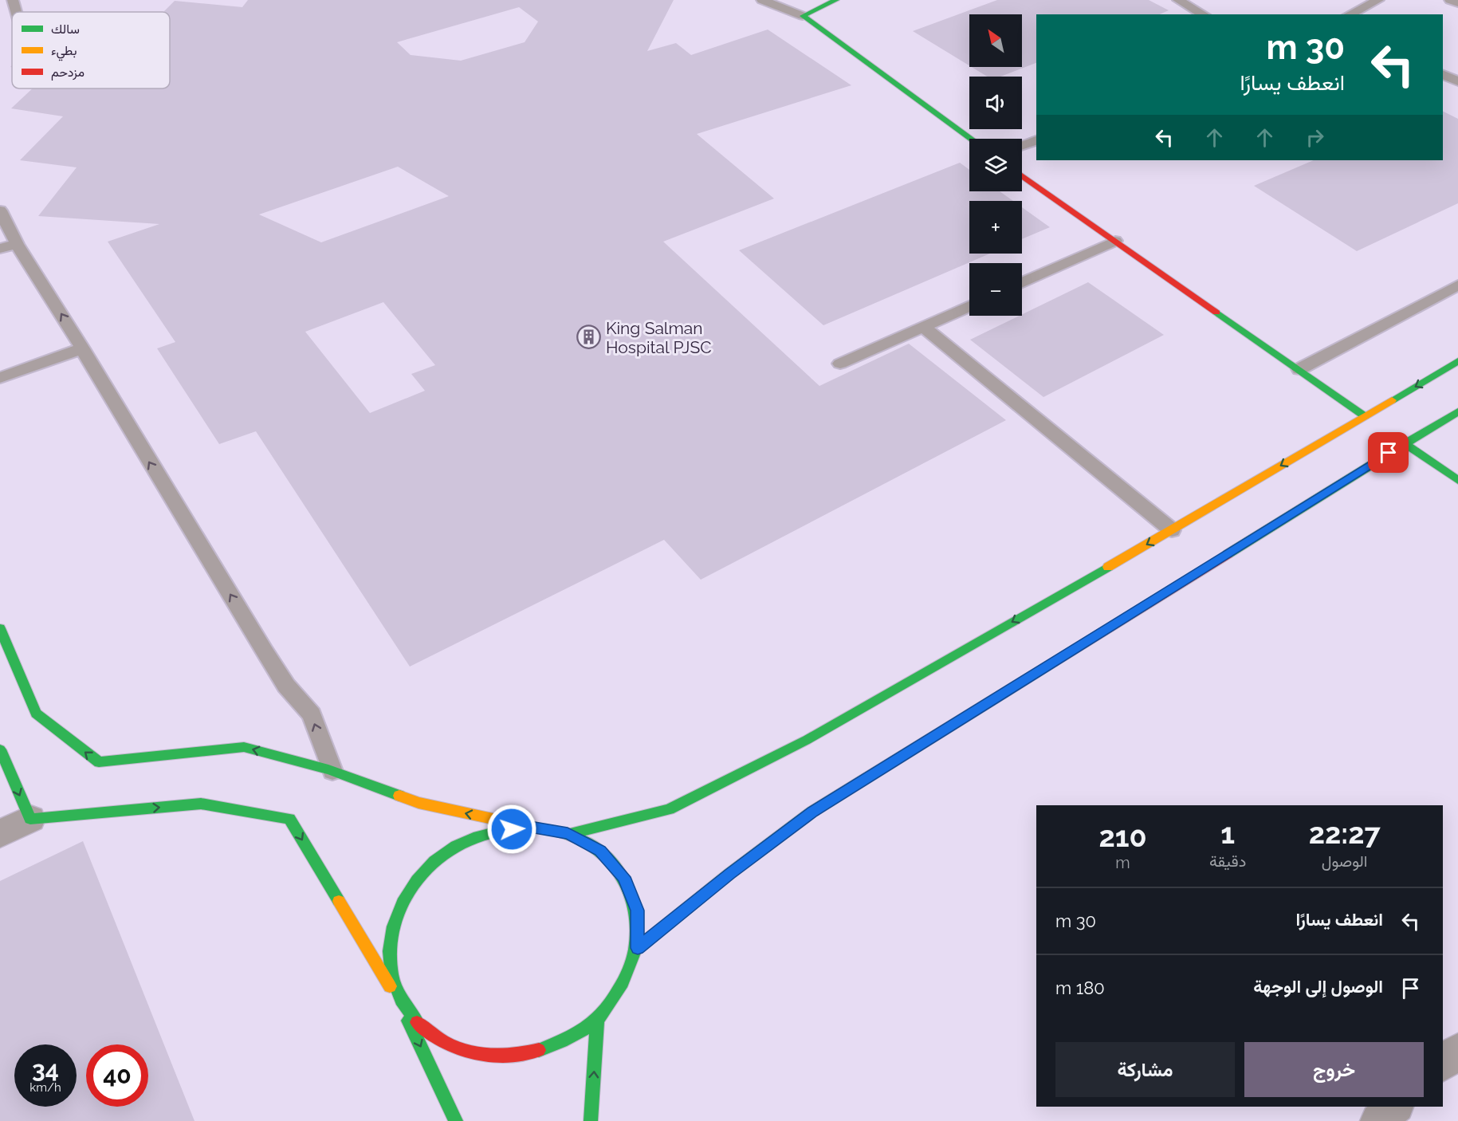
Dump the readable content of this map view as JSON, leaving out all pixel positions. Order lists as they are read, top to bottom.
{
  "places": {
    "building": ["King Salman Hospital PJSC"]
  },
  "legend": ["سالك", "بطيء", "مزدحم"],
  "north": "top left",
  "page": {
    "map_buttons": ["+", "−"],
    "turn": ["30 m", "انعطف يسارًا"],
    "eta": [
      "22:27",
      "الوصول",
      "1",
      "دقيقة",
      "210",
      "m"
    ],
    "list": [
      {
        "name": "انعطف يسارًا",
        "value": "30 m"
      },
      {
        "name": "الوصول إلى الوجهة",
        "value": "180 m"
      }
    ],
    "buttons": ["خروج", "مشاركة"],
    "speed": "34 km/h",
    "limit": "40"
  }
}
